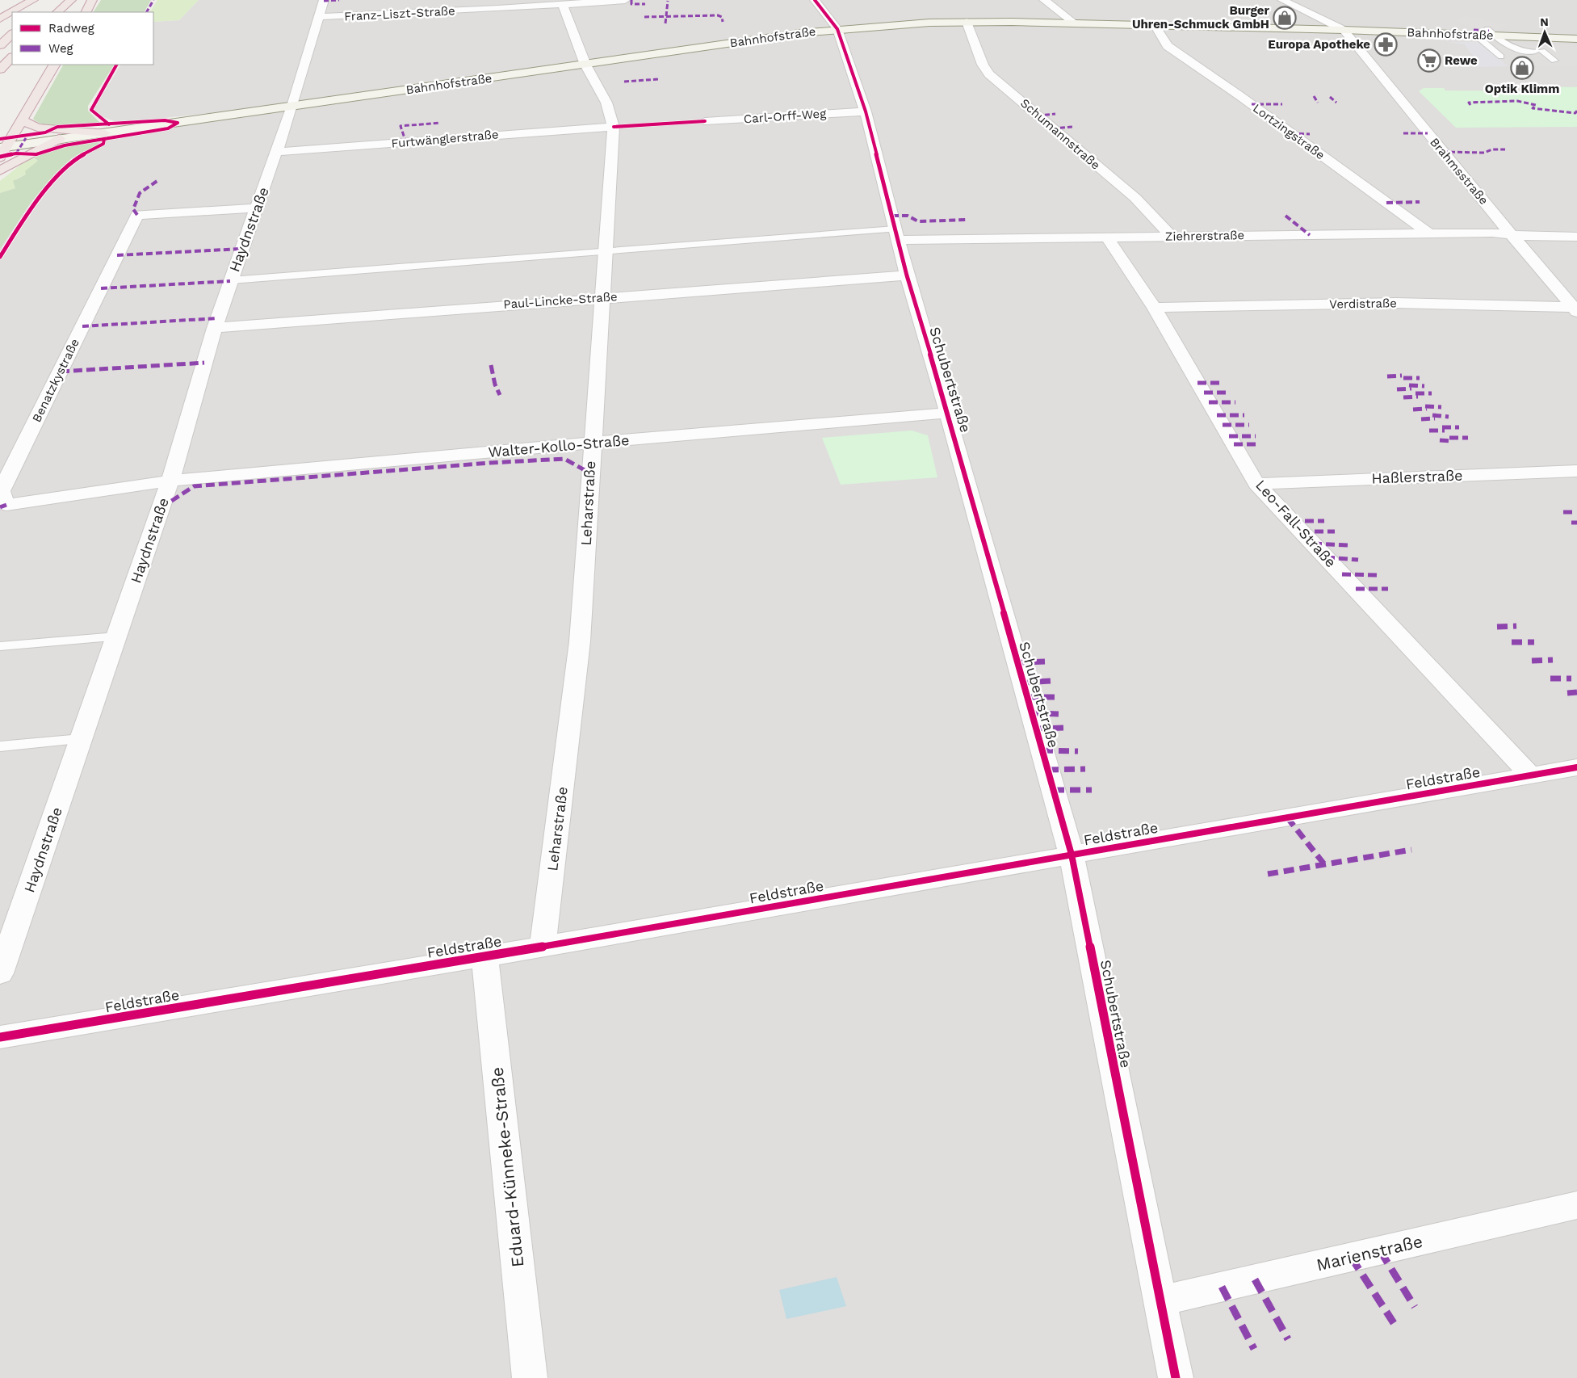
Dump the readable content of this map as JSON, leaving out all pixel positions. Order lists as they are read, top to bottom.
{
  "streets": {
    "main road": ["Bahnhofstraße"],
    "street": [
      "Franz-Liszt-Straße",
      "Carl-Orff-Weg",
      "Lortzingstraße",
      "Schumannstraße",
      "Furtwänglerstraße",
      "Brahmsstraße",
      "Haydnstraße",
      "Ziehrerstraße",
      "Paul-Lincke-Straße",
      "Verdistraße",
      "Schubertstraße",
      "Benatzkystraße",
      "Walter-Kollo-Straße",
      "Haßlerstraße",
      "Leharstraße",
      "Leo-Fall-Straße",
      "Feldstraße",
      "Eduard-Künneke-Straße",
      "Marienstraße"
    ]
  },
  "crossings": [
    ["Franz-Liszt-Straße", "Haydnstraße"],
    ["Franz-Liszt-Straße", "Leharstraße"],
    ["Bahnhofstraße", "Lortzingstraße"],
    ["Bahnhofstraße", "Schumannstraße"],
    ["Bahnhofstraße", "Brahmsstraße"],
    ["Bahnhofstraße", "Haydnstraße"],
    ["Bahnhofstraße", "Schubertstraße"],
    ["Bahnhofstraße", "Leharstraße"],
    ["Carl-Orff-Weg", "Schubertstraße"],
    ["Lortzingstraße", "Ziehrerstraße"],
    ["Schumannstraße", "Ziehrerstraße"],
    ["Furtwänglerstraße", "Haydnstraße"],
    ["Furtwänglerstraße", "Leharstraße"],
    ["Brahmsstraße", "Ziehrerstraße"],
    ["Brahmsstraße", "Verdistraße"],
    ["Haydnstraße", "Paul-Lincke-Straße"],
    ["Haydnstraße", "Benatzkystraße"],
    ["Haydnstraße", "Walter-Kollo-Straße"],
    ["Ziehrerstraße", "Schubertstraße"],
    ["Ziehrerstraße", "Leo-Fall-Straße"],
    ["Paul-Lincke-Straße", "Schubertstraße"],
    ["Paul-Lincke-Straße", "Leharstraße"],
    ["Verdistraße", "Leo-Fall-Straße"],
    ["Schubertstraße", "Walter-Kollo-Straße"],
    ["Schubertstraße", "Feldstraße"],
    ["Schubertstraße", "Marienstraße"],
    ["Benatzkystraße", "Walter-Kollo-Straße"],
    ["Walter-Kollo-Straße", "Leharstraße"],
    ["Haßlerstraße", "Leo-Fall-Straße"],
    ["Leharstraße", "Feldstraße"],
    ["Leo-Fall-Straße", "Feldstraße"],
    ["Feldstraße", "Eduard-Künneke-Straße"]
  ],
  "places": {
    "shop": ["Burger Uhren-Schmuck GmbH", "Optik Klimm"],
    "pharmacy": ["Europa Apotheke"],
    "supermarket": ["Rewe"]
  },
  "legend": ["Radweg", "Weg"],
  "north": "top"
}
